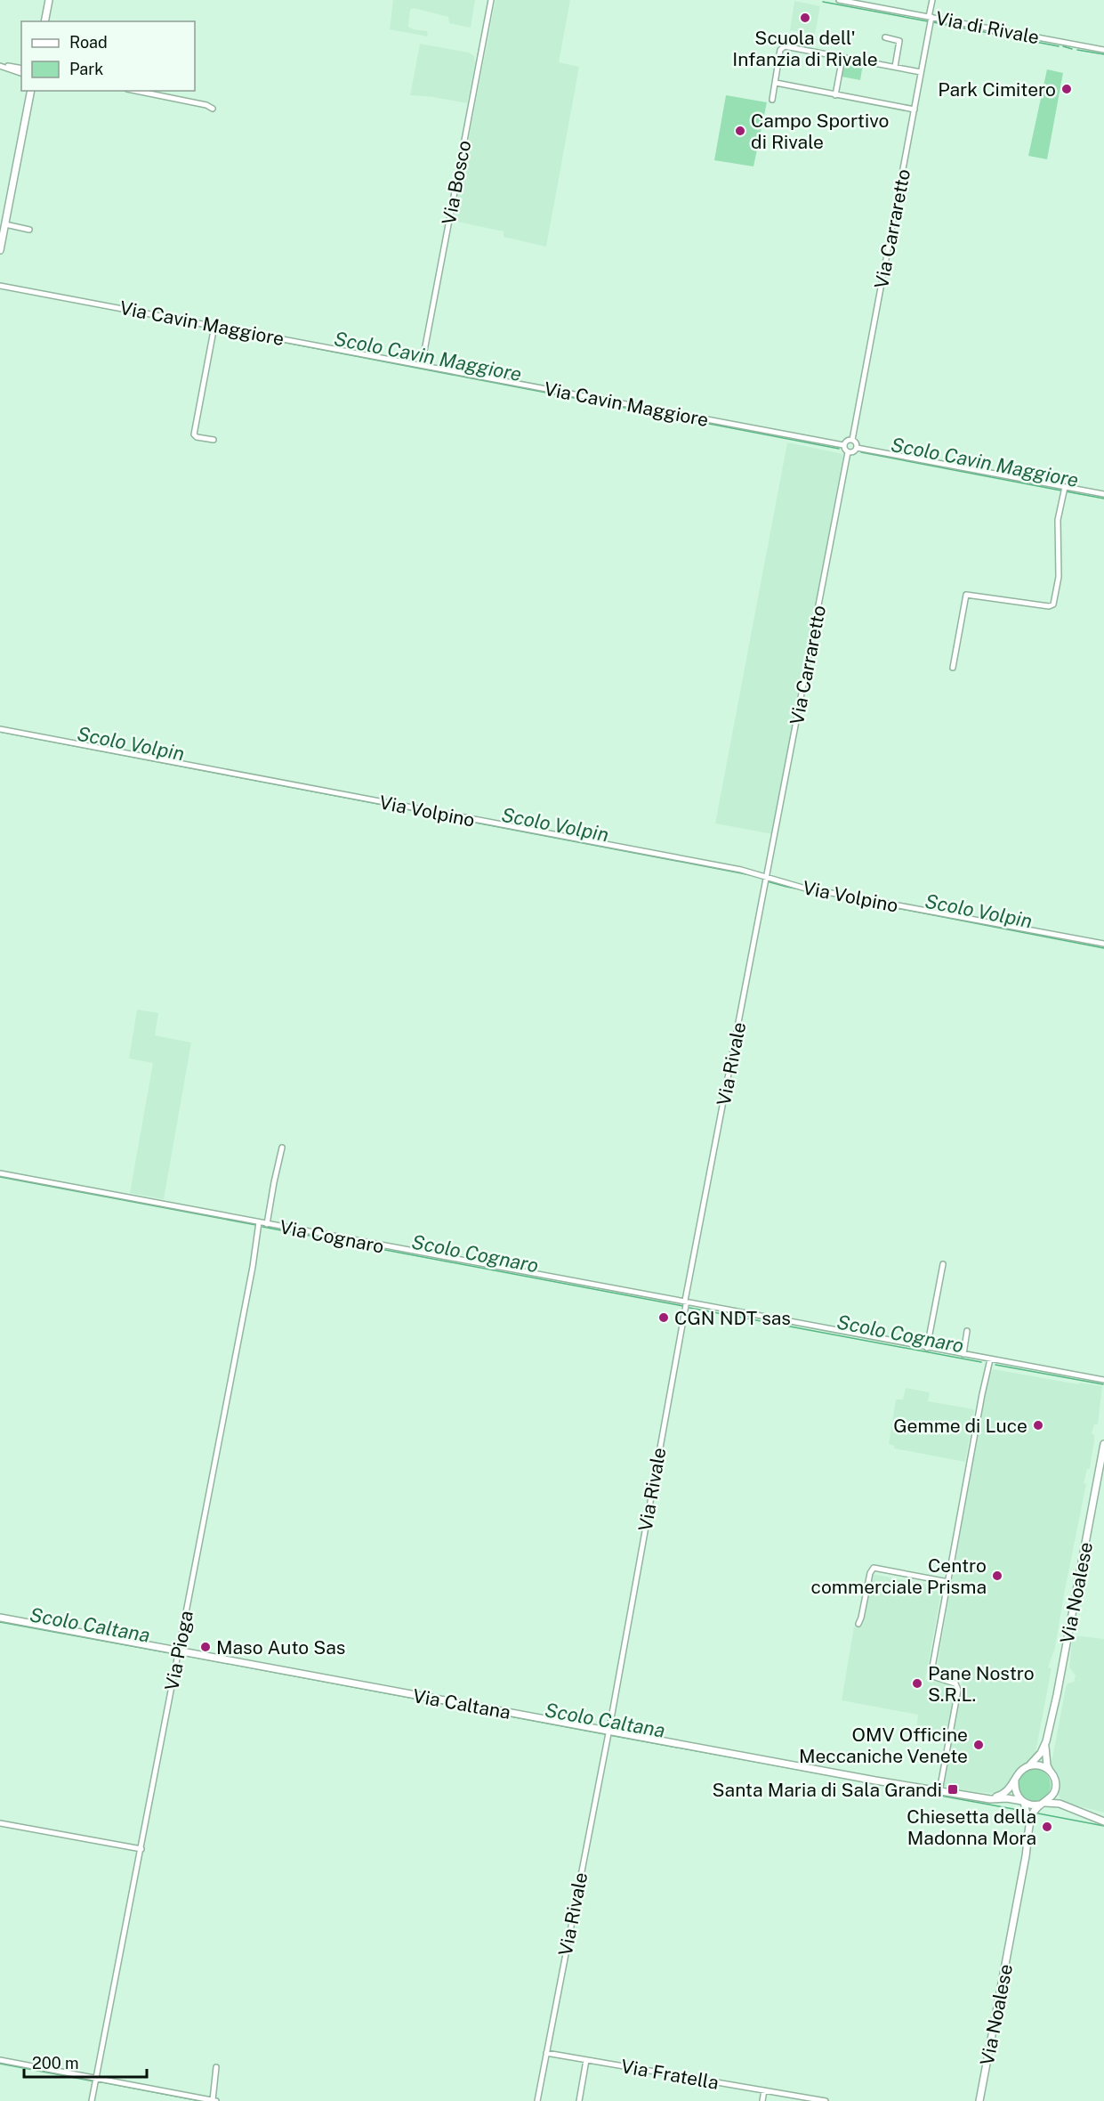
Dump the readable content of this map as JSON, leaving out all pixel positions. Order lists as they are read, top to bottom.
{
  "streets": {
    "main road": ["Via Noalese", "Via Caltana"],
    "street": [
      "Via di Rivale",
      "Via Bosco",
      "Via Carraretto",
      "Via Cavin Maggiore",
      "Via Volpino",
      "Via Rivale",
      "Via Cognaro",
      "Via Pioga",
      "Via Fratella"
    ]
  },
  "crossings": [
    ["Via di Rivale", "Via Carraretto"],
    ["Via Bosco", "Via Cavin Maggiore"],
    ["Via Carraretto", "Via Cavin Maggiore"],
    ["Via Carraretto", "Via Volpino"],
    ["Via Carraretto", "Via Rivale"],
    ["Via Volpino", "Via Rivale"],
    ["Via Rivale", "Via Cognaro"],
    ["Via Rivale", "Via Caltana"],
    ["Via Rivale", "Via Fratella"],
    ["Via Cognaro", "Via Pioga"],
    ["Via Noalese", "Via Caltana"],
    ["Via Pioga", "Via Caltana"]
  ],
  "water": [
    "Scolo Cavin Maggiore",
    "Scolo Volpin",
    "Scolo Cognaro",
    "Scolo Caltana"
  ],
  "places": {
    "other": [
      "Scuola dell' Infanzia di Rivale",
      "Park Cimitero",
      "Campo Sportivo di Rivale",
      "CGN NDT sas",
      "Gemme di Luce",
      "Centro commerciale Prisma",
      "Maso Auto Sas",
      "Pane Nostro S.R.L.",
      "OMV Officine Meccaniche Venete",
      "Chiesetta della Madonna Mora"
    ],
    "transit": ["Santa Maria di Sala Grandi"]
  },
  "legend": ["Road", "Park"],
  "scale_bar": "200 m"
}
